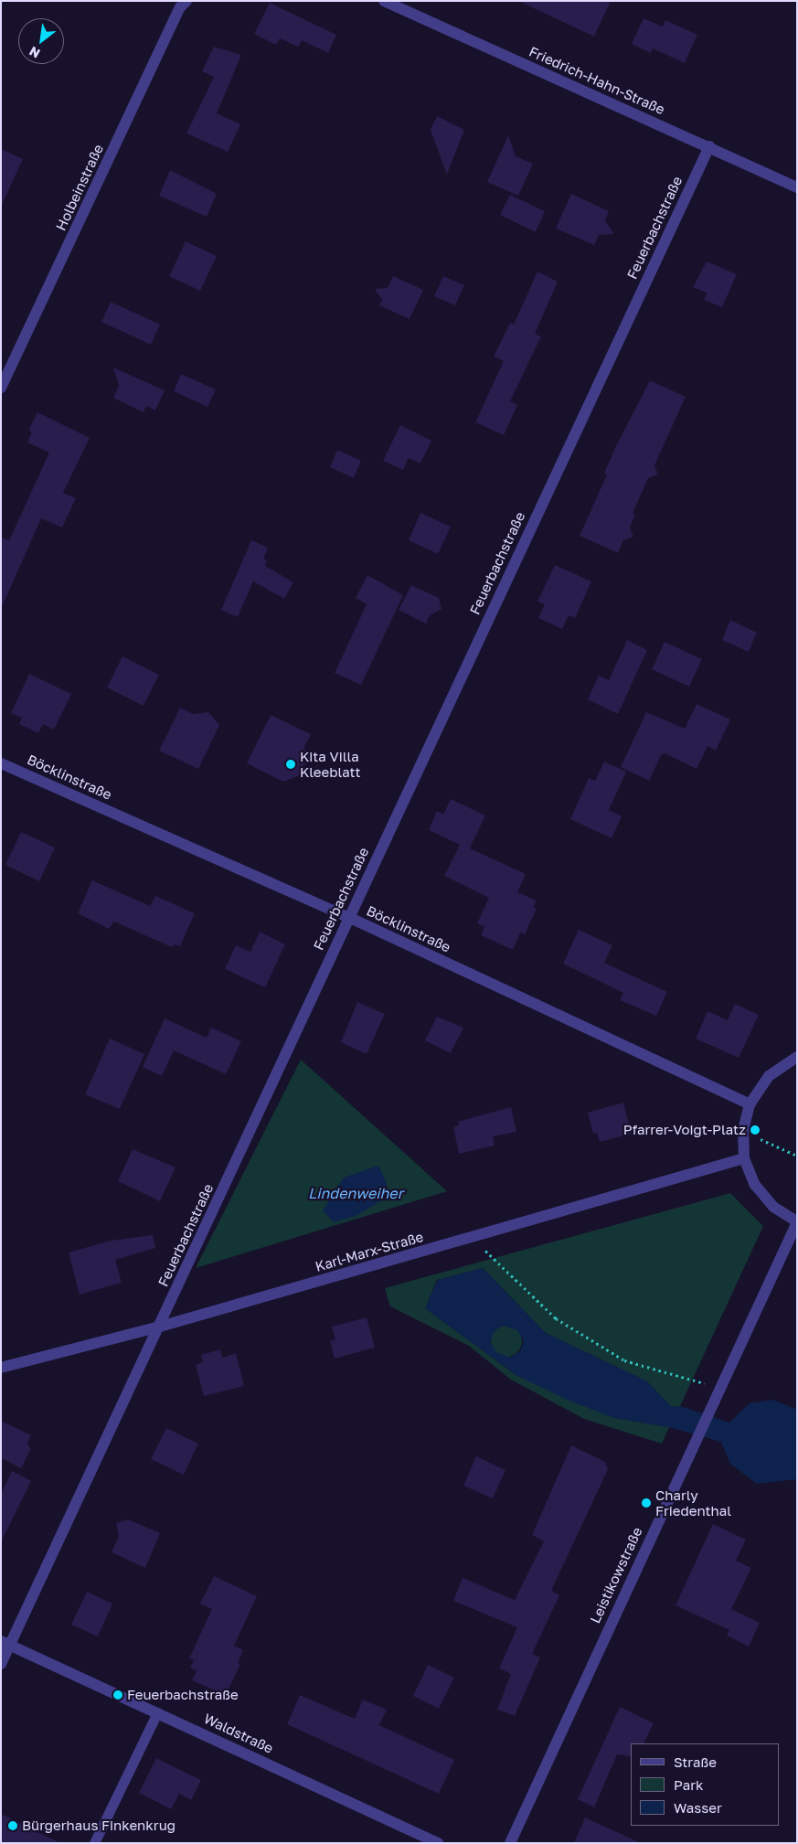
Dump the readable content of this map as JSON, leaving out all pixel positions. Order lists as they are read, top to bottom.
{
  "streets": {
    "street": [
      "Friedrich-Hahn-Straße",
      "Holbeinstraße",
      "Feuerbachstraße",
      "Böcklinstraße",
      "Karl-Marx-Straße",
      "Leistikowstraße",
      "Waldstraße"
    ]
  },
  "crossings": [
    ["Friedrich-Hahn-Straße", "Feuerbachstraße"],
    ["Feuerbachstraße", "Böcklinstraße"],
    ["Feuerbachstraße", "Karl-Marx-Straße"],
    ["Feuerbachstraße", "Waldstraße"]
  ],
  "water": ["Lindenweiher"],
  "places": [
    "Kita Villa Kleeblatt",
    "Pfarrer-Voigt-Platz",
    "Charly Friedenthal",
    "Feuerbachstraße",
    "Bürgerhaus Finkenkrug"
  ],
  "legend": ["Straße", "Park", "Wasser"],
  "north": "bottom left"
}
